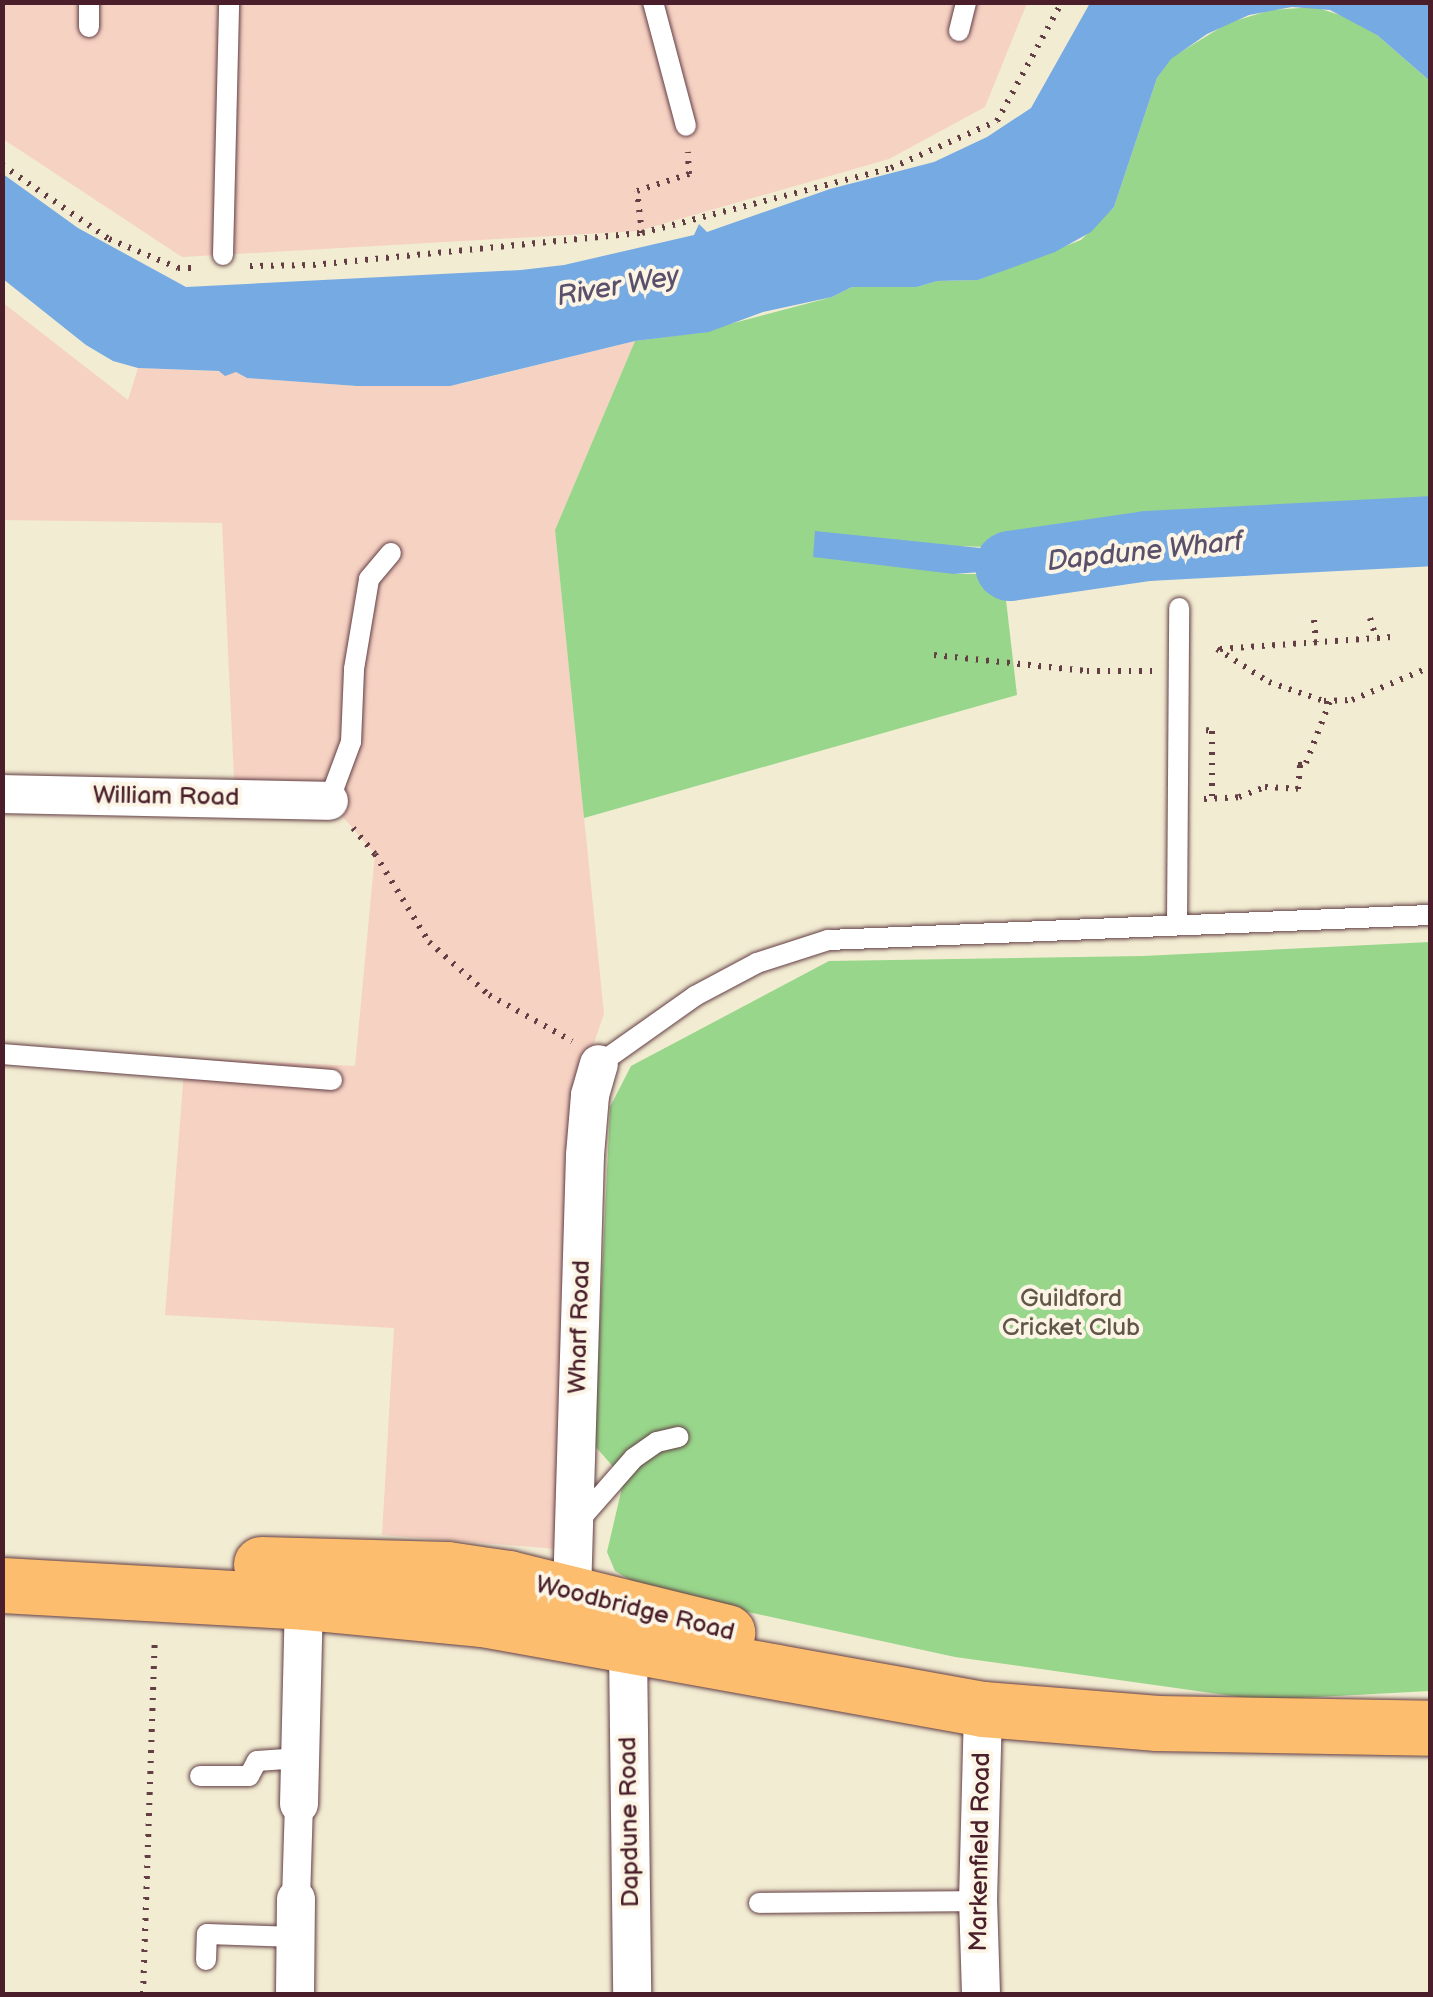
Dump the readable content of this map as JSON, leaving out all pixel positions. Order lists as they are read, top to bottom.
{
  "streets": {
    "main road": ["Woodbridge Road"],
    "street": [
      "William Road",
      "Wharf Road",
      "Dapdune Road",
      "Markenfield Road"
    ]
  },
  "crossings": [
    ["Wharf Road", "Woodbridge Road"],
    ["Woodbridge Road", "Dapdune Road"],
    ["Woodbridge Road", "Markenfield Road"]
  ],
  "water": ["River Wey", "Dapdune Wharf"],
  "parks": ["Guildford Cricket Club"]
}
